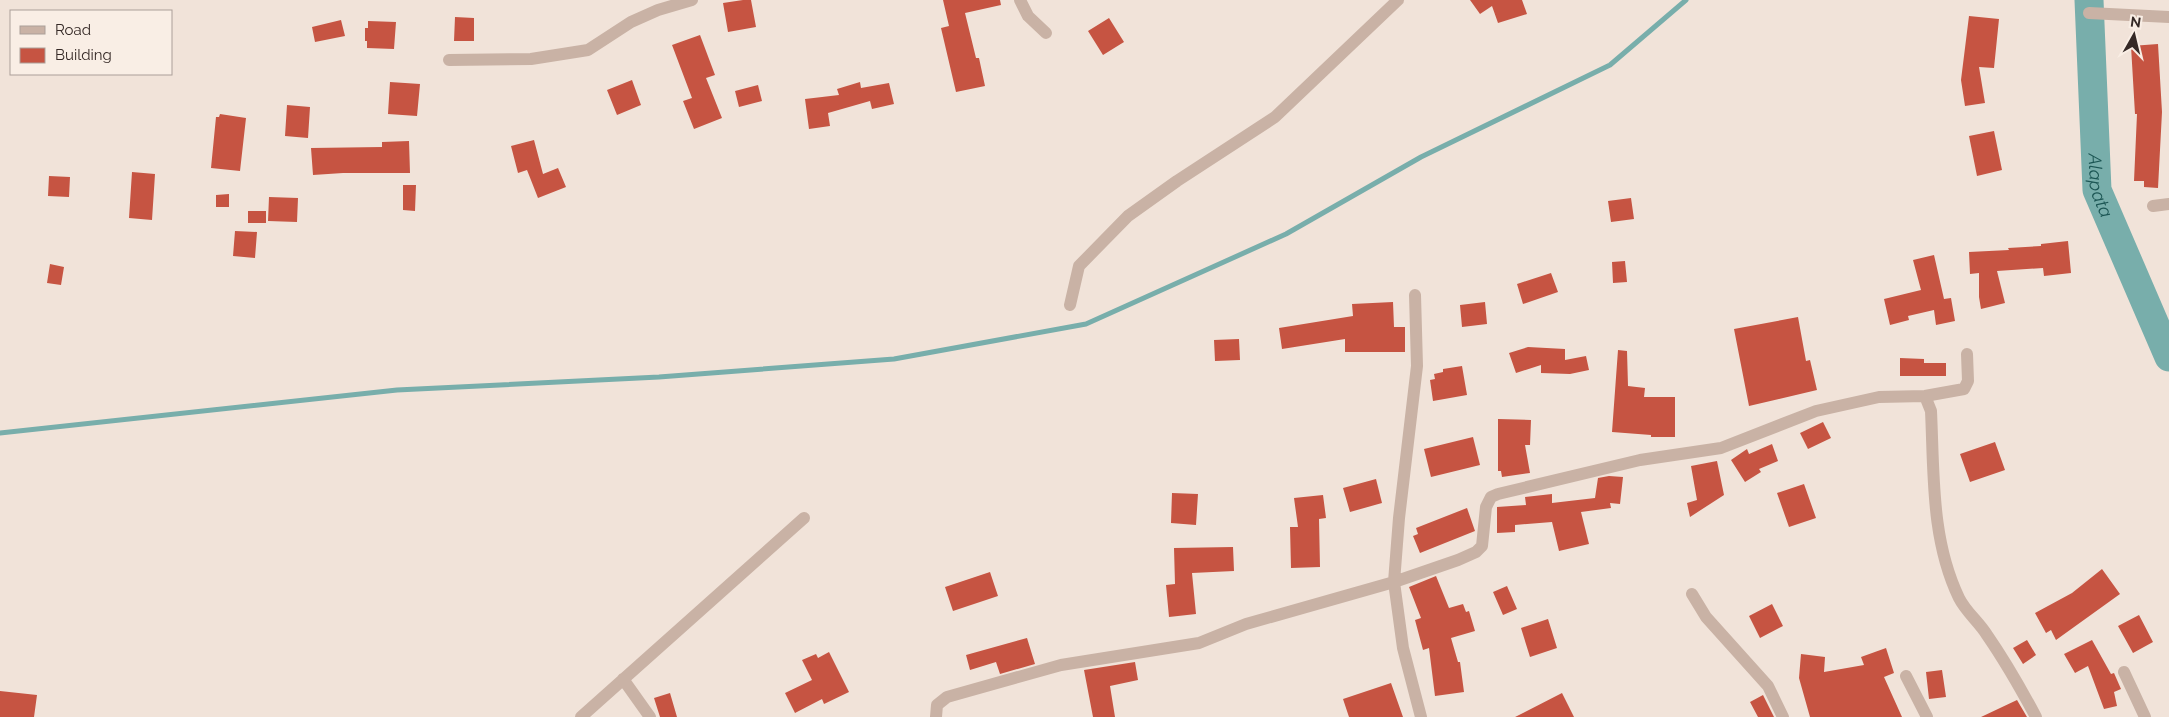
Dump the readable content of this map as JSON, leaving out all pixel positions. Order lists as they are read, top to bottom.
{
  "water": ["Alapata"],
  "legend": ["Road", "Building"],
  "north": "top"
}
